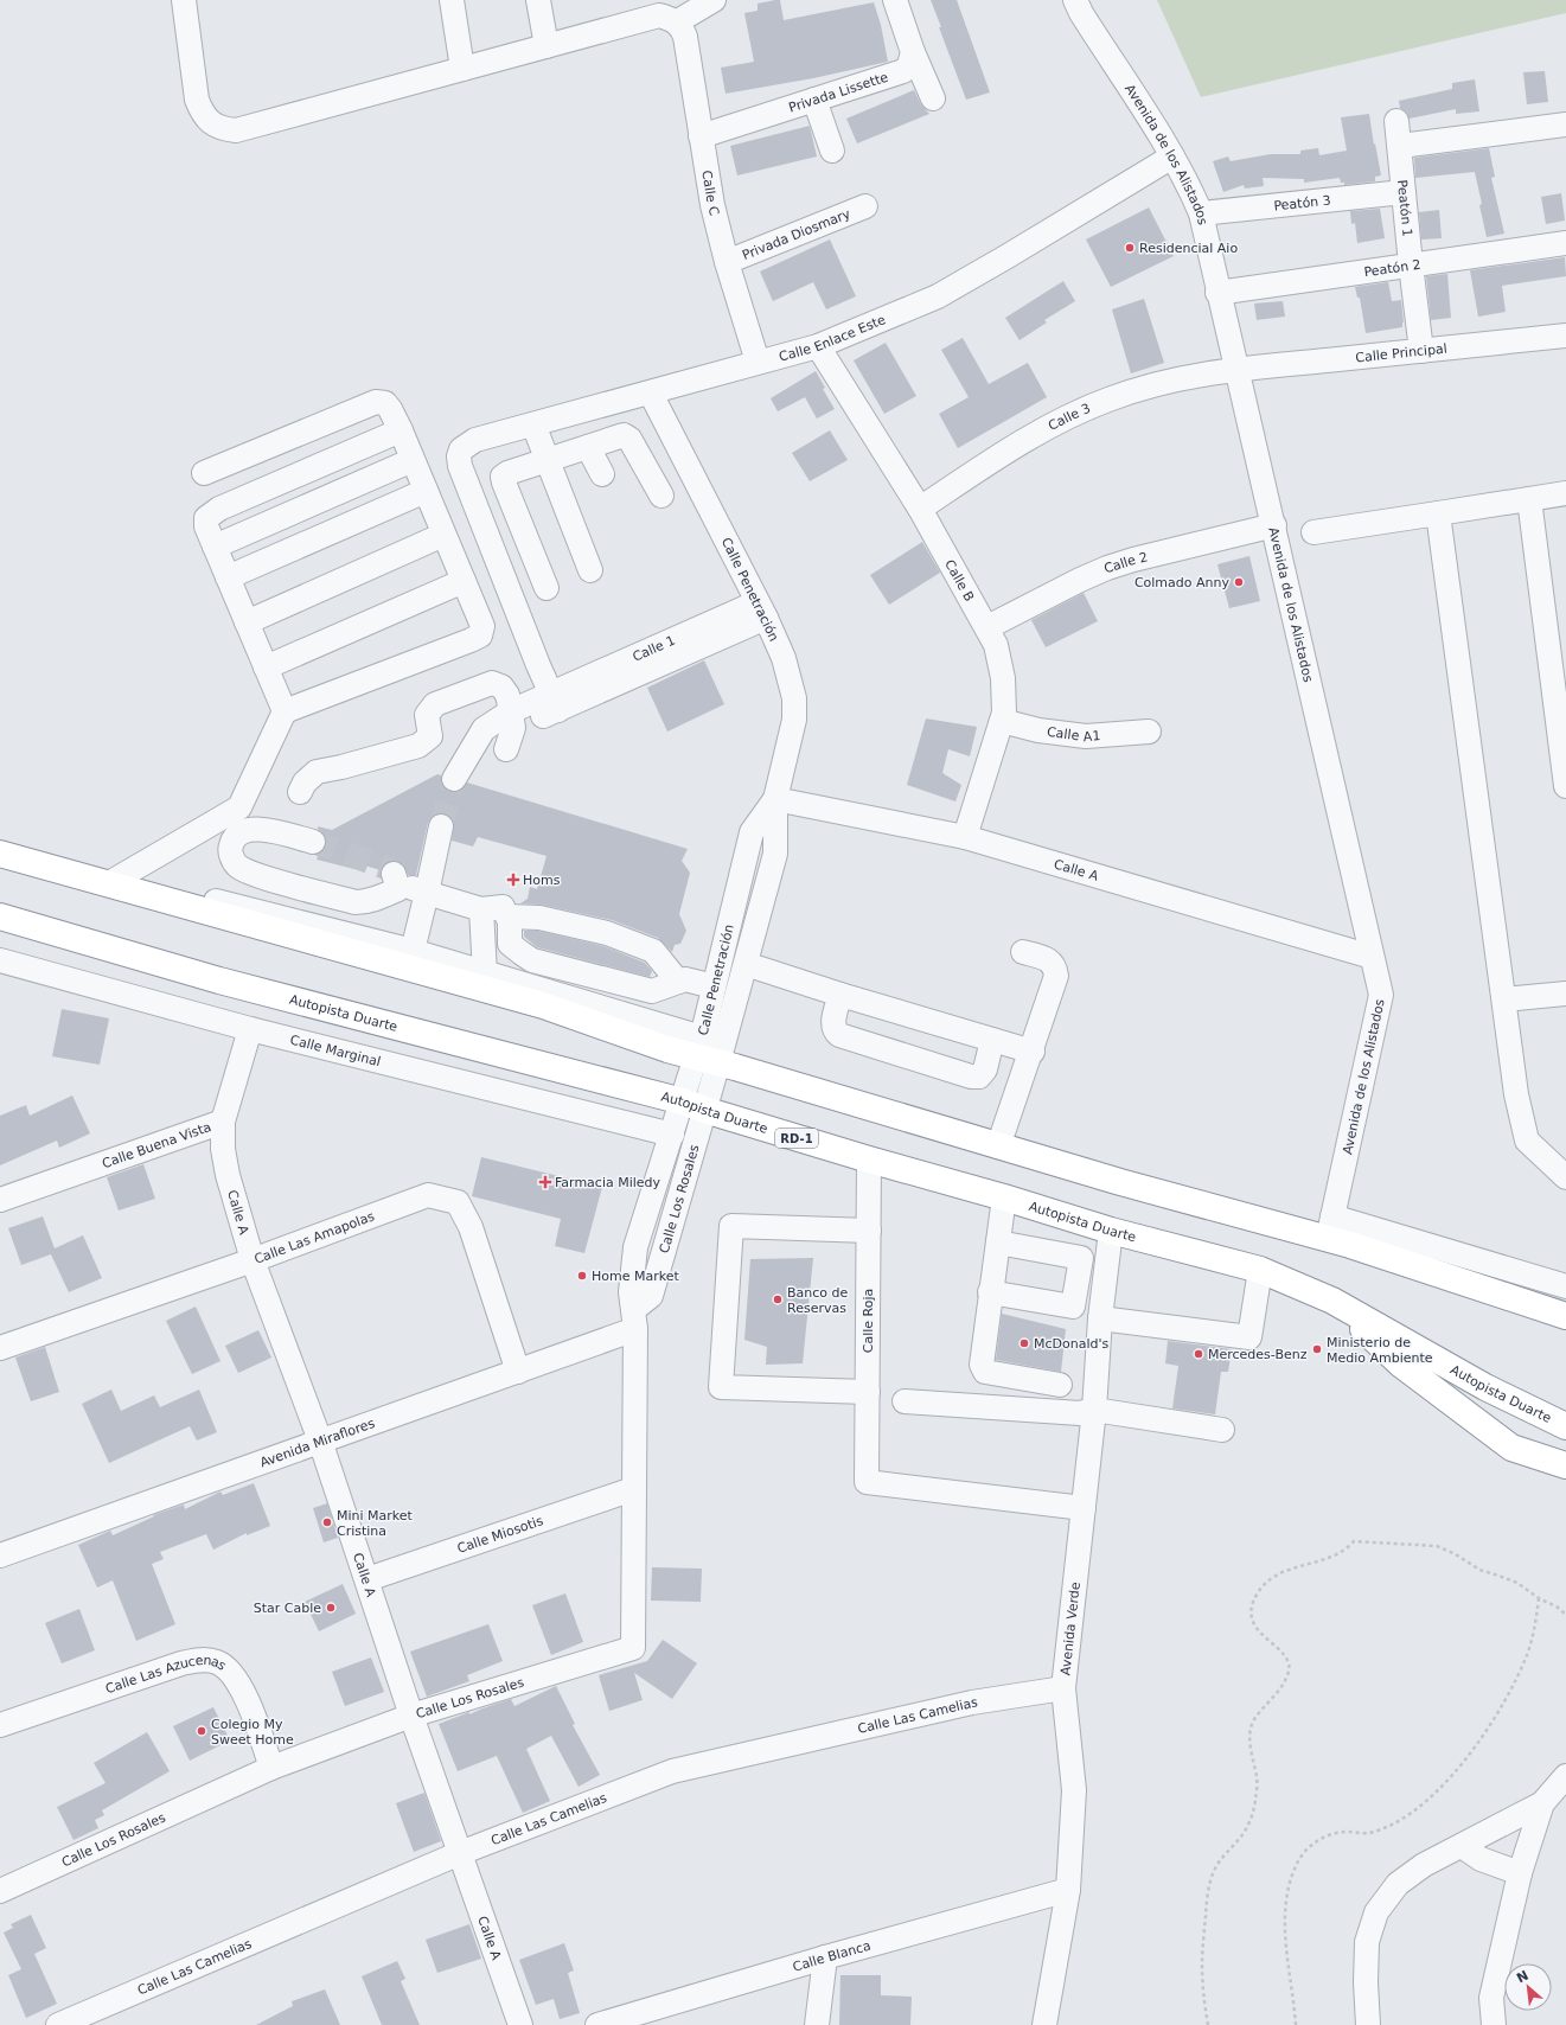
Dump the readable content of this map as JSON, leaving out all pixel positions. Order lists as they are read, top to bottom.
{
  "streets": {
    "highway": ["Autopista Duarte", "RD-1"],
    "street": [
      "Privada Lissette",
      "Avenida de los Alistados",
      "Calle C",
      "Peatón 3",
      "Peatón 1",
      "Privada Diosmary",
      "Peatón 2",
      "Calle Enlace Este",
      "Calle Principal",
      "Calle 3",
      "Calle 2",
      "Calle B",
      "Calle Penetración",
      "Calle 1",
      "Calle A1",
      "Calle A",
      "Calle Marginal",
      "Calle Buena Vista",
      "Calle Los Rosales",
      "Calle Las Amapolas",
      "Calle Roja",
      "Avenida Miraflores",
      "Calle Miosotis",
      "Avenida Verde",
      "Calle Las Azucenas",
      "Calle Las Camelias",
      "Calle Blanca"
    ]
  },
  "crossings": [
    ["Privada Lissette", "Calle C"],
    ["Avenida de los Alistados", "Peatón 3"],
    ["Avenida de los Alistados", "Peatón 2"],
    ["Avenida de los Alistados", "Calle Enlace Este"],
    ["Avenida de los Alistados", "Calle Principal"],
    ["Avenida de los Alistados", "Calle 3"],
    ["Avenida de los Alistados", "Calle 2"],
    ["Avenida de los Alistados", "Calle A"],
    ["Calle C", "Privada Diosmary"],
    ["Calle C", "Calle Enlace Este"],
    ["Peatón 3", "Peatón 1"],
    ["Peatón 1", "Peatón 2"],
    ["Peatón 1", "Calle Principal"],
    ["Calle Enlace Este", "Calle B"],
    ["Calle Enlace Este", "Calle Penetración"],
    ["Calle Enlace Este", "Calle 1"],
    ["Calle Principal", "Calle 3"],
    ["Calle 3", "Calle B"],
    ["Calle 2", "Calle B"],
    ["Calle B", "Calle A1"],
    ["Calle B", "Calle A"],
    ["Calle Penetración", "Calle 1"],
    ["Calle Penetración", "Calle A"],
    ["Calle A", "Calle Buena Vista"],
    ["Calle A", "Calle Los Rosales"],
    ["Calle A", "Calle Las Amapolas"],
    ["Calle A", "Avenida Miraflores"],
    ["Calle A", "Calle Miosotis"],
    ["Calle A", "Calle Las Camelias"],
    ["Autopista Duarte", "Calle Los Rosales"],
    ["Autopista Duarte", "Calle Roja"],
    ["Autopista Duarte", "Avenida Verde"],
    ["Calle Marginal", "Calle Buena Vista"],
    ["Calle Marginal", "Calle Los Rosales"],
    ["Calle Los Rosales", "Avenida Miraflores"],
    ["Calle Los Rosales", "Calle Miosotis"],
    ["Calle Los Rosales", "Calle Las Azucenas"],
    ["Calle Las Amapolas", "Avenida Miraflores"],
    ["Calle Roja", "Avenida Verde"],
    ["Avenida Verde", "Calle Las Camelias"],
    ["Avenida Verde", "Calle Blanca"]
  ],
  "places": {
    "other": [
      "Residencial Aio",
      "Colmado Anny",
      "Home Market",
      "Banco de Reservas",
      "McDonald's",
      "Ministerio de Medio Ambiente",
      "Mercedes-Benz",
      "Mini Market Cristina",
      "Star Cable",
      "Colegio My Sweet Home"
    ],
    "health": ["Homs", "Farmacia Miledy"]
  },
  "north": "top left"
}
